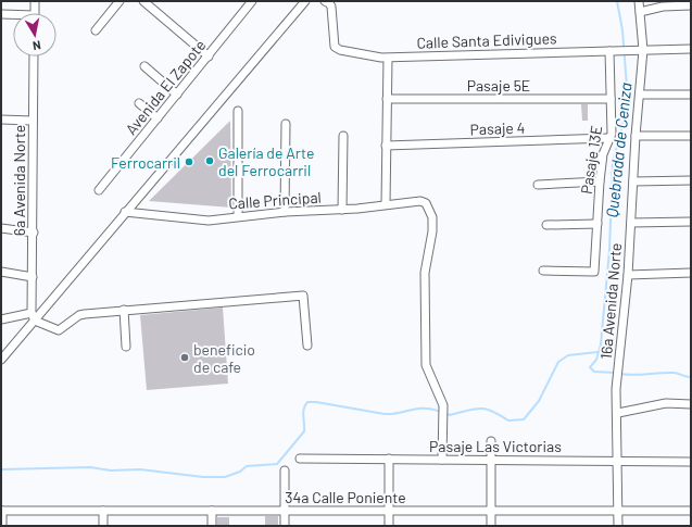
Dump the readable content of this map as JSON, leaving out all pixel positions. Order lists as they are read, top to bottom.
{
  "streets": {
    "street": [
      "Calle Santa Edivigues",
      "Pasaje 5E",
      "Avenida El Zapote",
      "Pasaje 4",
      "Pasaje 13E",
      "6a Avenida Norte",
      "Calle Principal",
      "16a Avenida Norte",
      "Pasaje Las Victorias",
      "34a Calle Poniente"
    ]
  },
  "crossings": [
    ["Calle Santa Edivigues", "Pasaje 13E"],
    ["Calle Santa Edivigues", "16a Avenida Norte"],
    ["Pasaje 5E", "Pasaje 13E"],
    ["Pasaje 4", "Pasaje 13E"],
    ["Calle Principal", "Pasaje Las Victorias"],
    ["16a Avenida Norte", "Pasaje Las Victorias"],
    ["16a Avenida Norte", "34a Calle Poniente"]
  ],
  "water": ["Quebrada de Ceniza"],
  "places": ["Galería de Arte del Ferrocarril", "Ferrocarril", "beneficio de cafe"],
  "north": "bottom"
}
